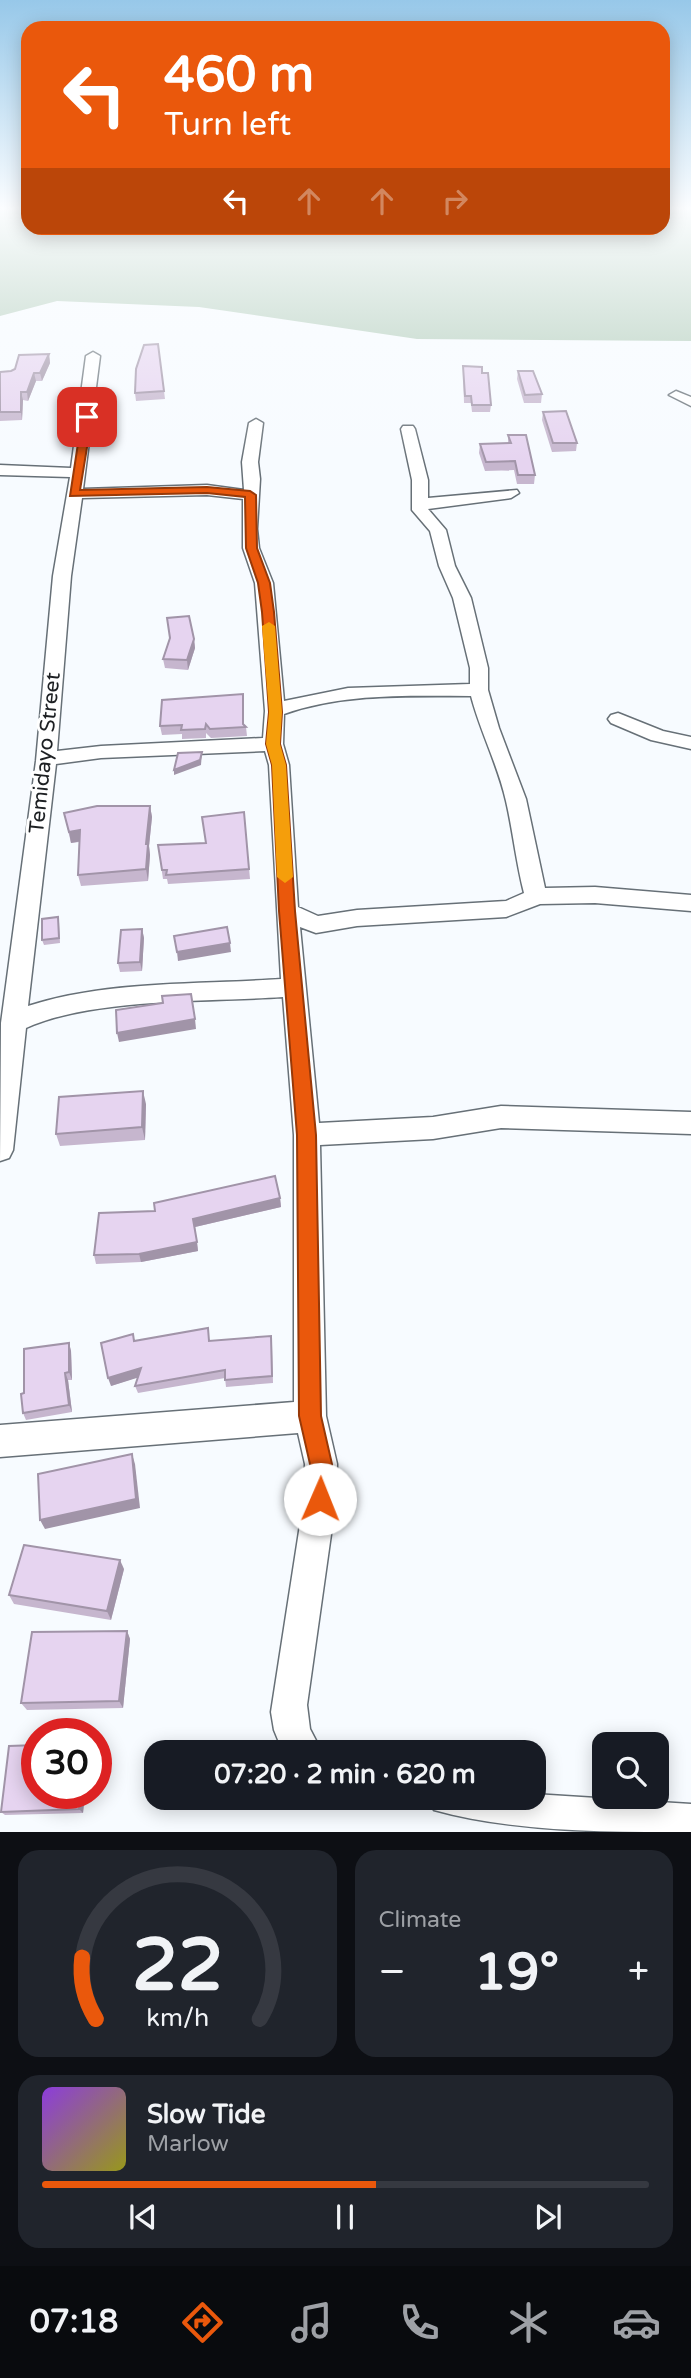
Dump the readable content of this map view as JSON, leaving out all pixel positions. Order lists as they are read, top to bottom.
{
  "streets": {
    "street": ["Temidayo Street"]
  },
  "page": {
    "turn": ["460 m", "Turn left"],
    "limit": "30",
    "trip": "07:20 · 2 min · 620 m",
    "tile": "Climate",
    "heat": ["−", "19°", "+"],
    "song": ["Slow Tide", "Marlow"],
    "tabs": "07:18",
    "gauge": ["22", "km/h"]
  }
}
